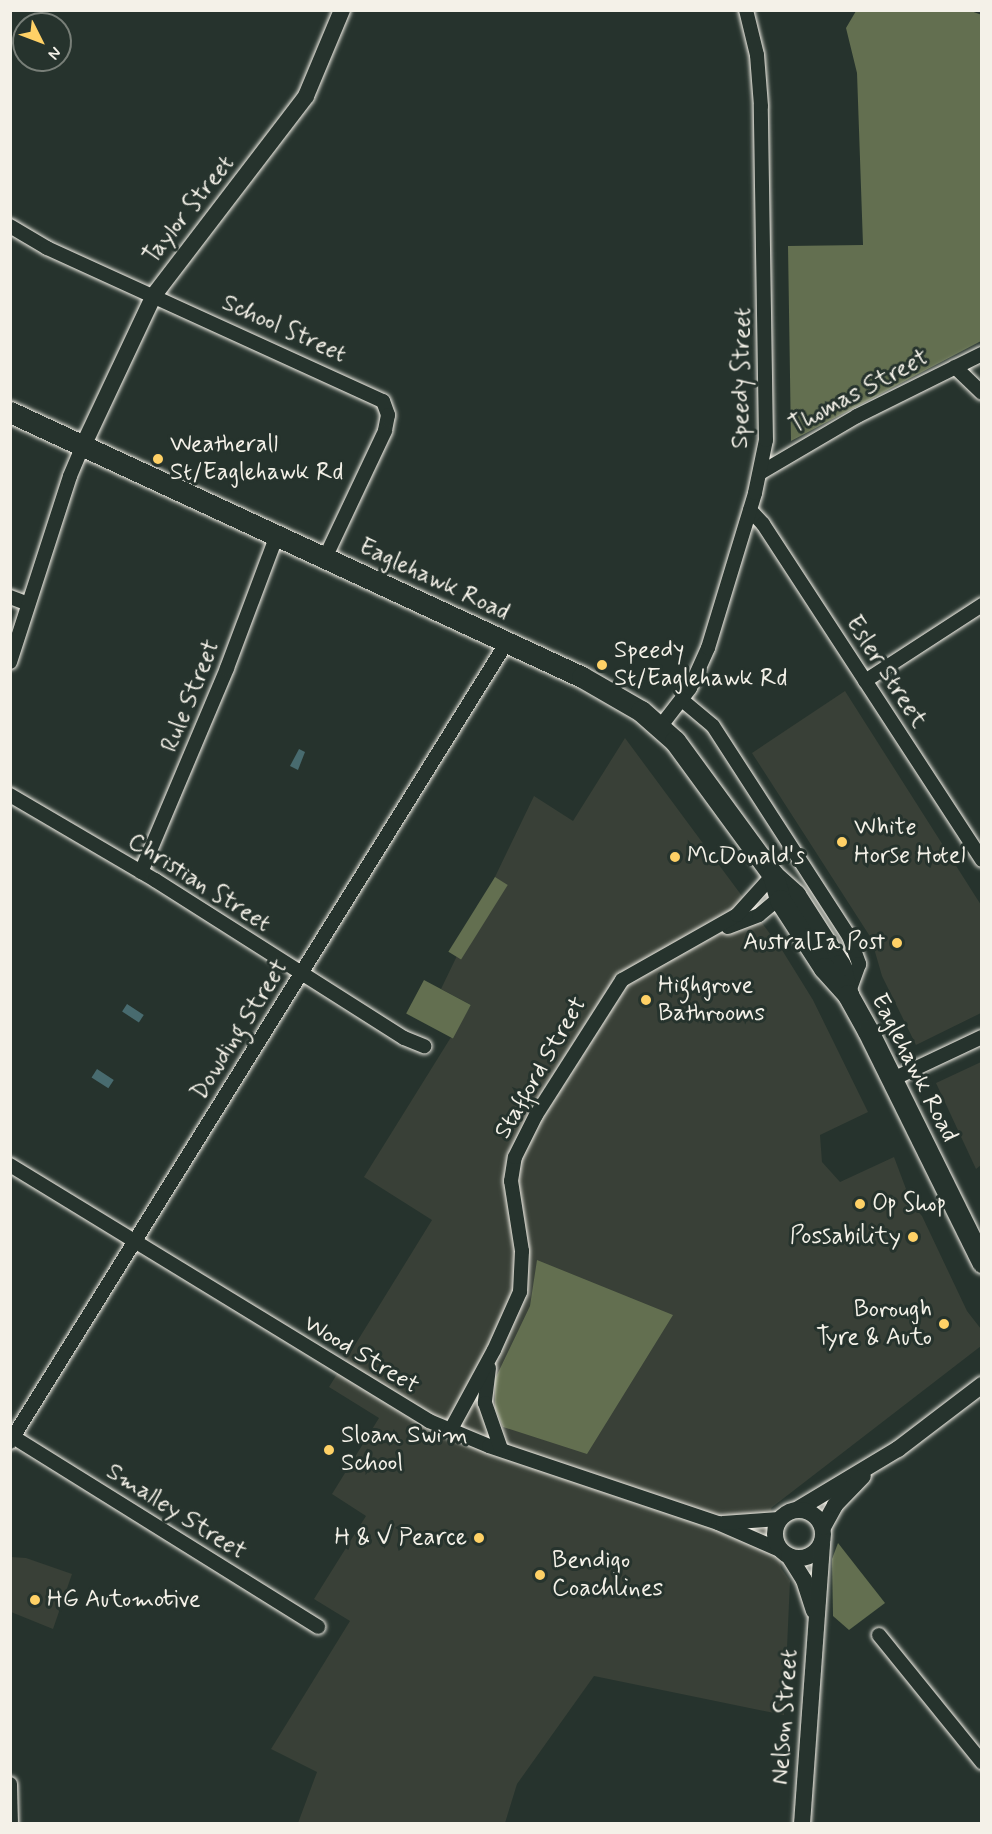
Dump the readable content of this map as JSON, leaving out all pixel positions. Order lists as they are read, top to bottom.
{
  "streets": {
    "main road": ["Eaglehawk Road"],
    "street": [
      "Taylor Street",
      "School Street",
      "Speedy Street",
      "Thomas Street",
      "Esler Street",
      "Rule Street",
      "Christian Street",
      "Dowding Street",
      "Stafford Street",
      "Wood Street",
      "Smalley Street",
      "Nelson Street"
    ]
  },
  "crossings": [
    ["Taylor Street", "School Street"],
    ["Taylor Street", "Eaglehawk Road"],
    ["School Street", "Eaglehawk Road"],
    ["Speedy Street", "Thomas Street"],
    ["Speedy Street", "Eaglehawk Road"],
    ["Speedy Street", "Esler Street"],
    ["Eaglehawk Road", "Rule Street"],
    ["Eaglehawk Road", "Dowding Street"],
    ["Eaglehawk Road", "Stafford Street"],
    ["Rule Street", "Christian Street"],
    ["Christian Street", "Dowding Street"],
    ["Dowding Street", "Wood Street"],
    ["Dowding Street", "Smalley Street"],
    ["Stafford Street", "Wood Street"],
    ["Wood Street", "Nelson Street"]
  ],
  "places": [
    "Weatherall St/Eaglehawk Rd",
    "Speedy St/Eaglehawk Rd",
    "White Horse Hotel",
    "McDonald's",
    "AustralIa Post",
    "Highgrove Bathrooms",
    "Op Shop",
    "Possability",
    "Borough Tyre & Auto",
    "Sloan Swim School",
    "H & V Pearce",
    "Bendigo Coachlines",
    "HG Automotive"
  ],
  "north": "bottom right"
}
